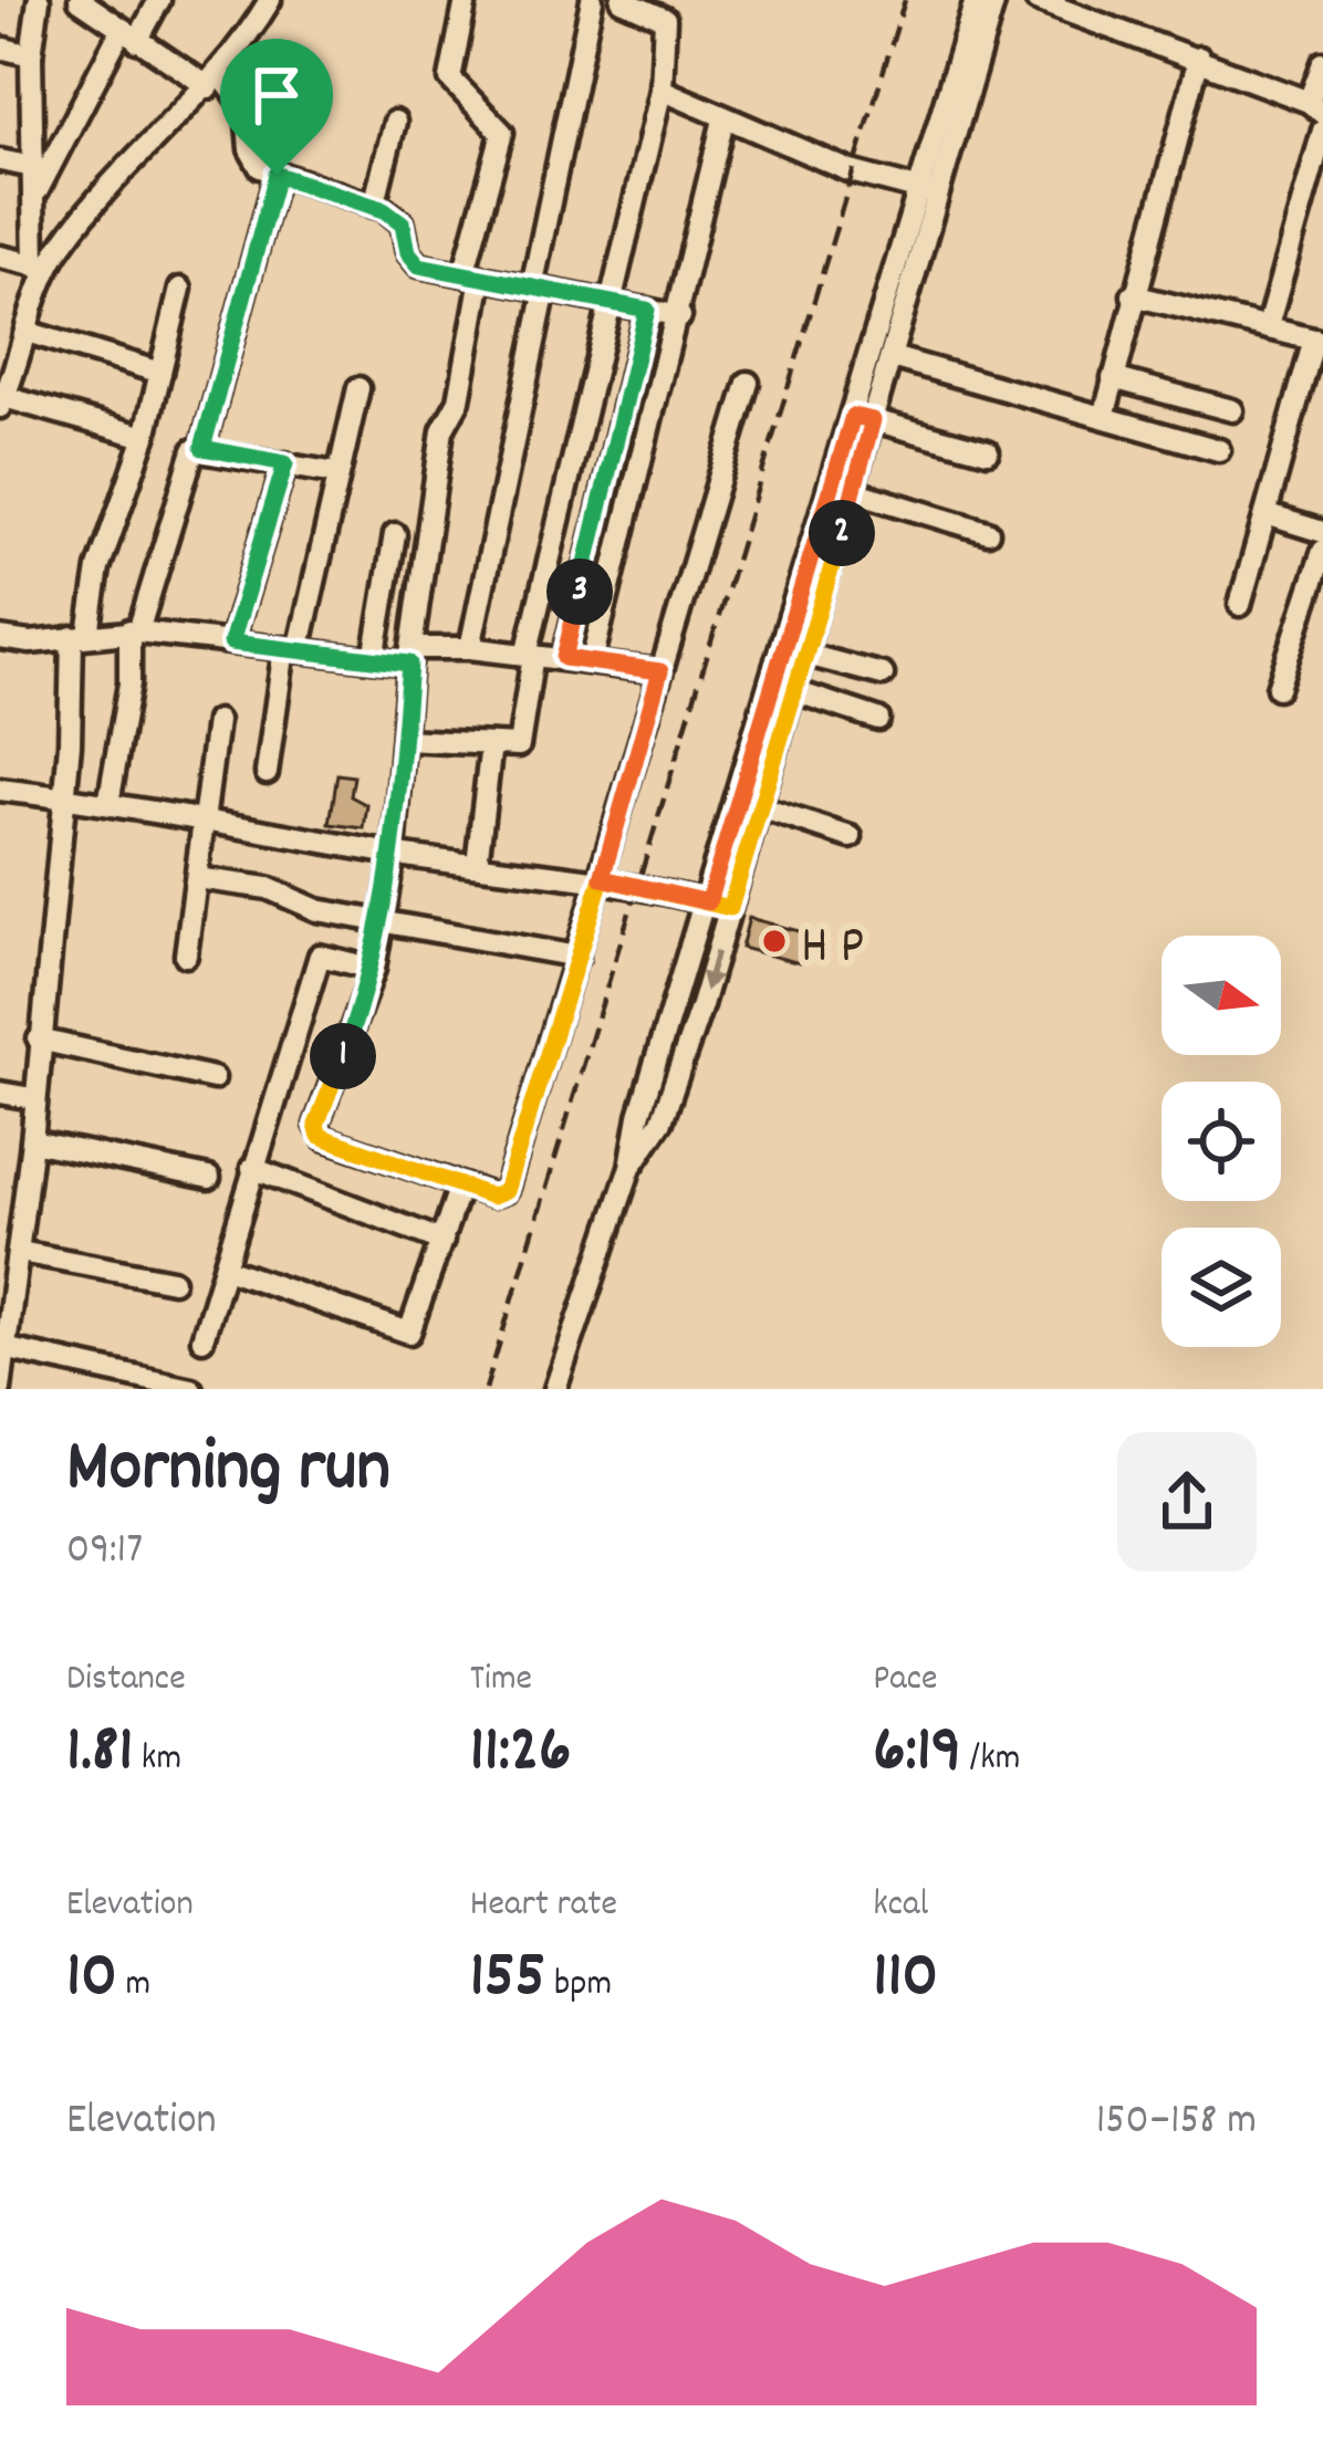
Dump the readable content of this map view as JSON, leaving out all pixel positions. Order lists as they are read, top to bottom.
{
  "places": ["H P"],
  "north": "right",
  "page": {
    "pins": ["2", "3", "1"],
    "heading": ["Morning run", "09:17"],
    "stats": [
      ["Distance", "1.81 km"],
      ["Time", "11:26"],
      ["Pace", "6:19 /km"],
      ["Elevation", "10 m"],
      ["Heart rate", "155 bpm"],
      ["kcal", "110"]
    ],
    "chart": ["Elevation", "150–158 m"]
  }
}
